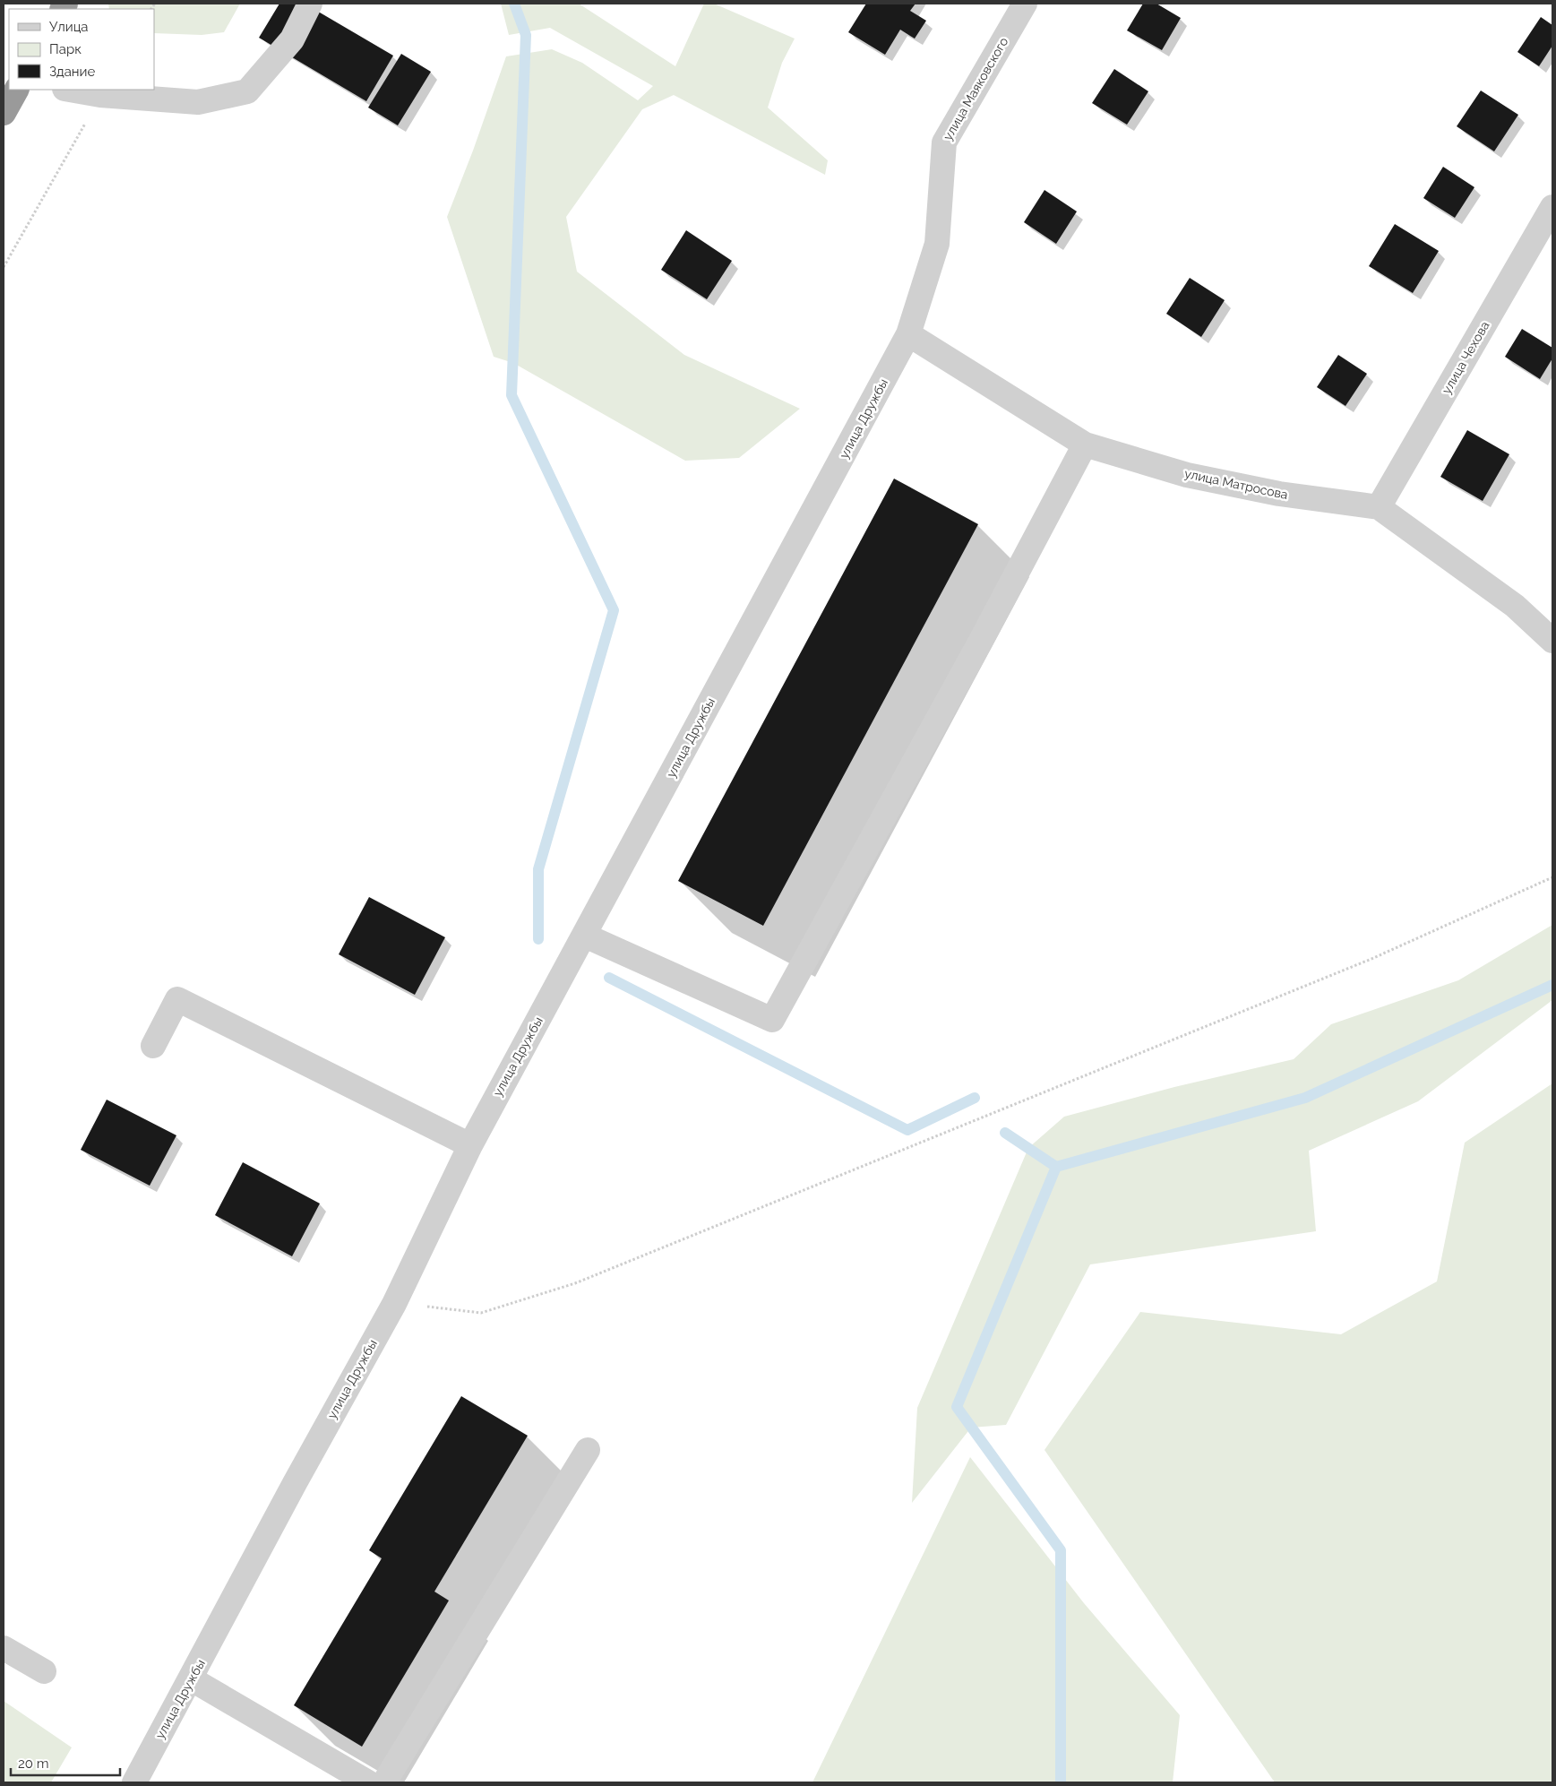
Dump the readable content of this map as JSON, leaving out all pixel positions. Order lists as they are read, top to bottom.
{
  "streets": {
    "street": [
      "улица Маяковского",
      "улица Чехова",
      "улица Дружбы",
      "улица Матросова"
    ]
  },
  "crossings": [
    ["улица Маяковского", "улица Дружбы"],
    ["улица Маяковского", "улица Матросова"],
    ["улица Чехова", "улица Матросова"],
    ["улица Дружбы", "улица Матросова"]
  ],
  "legend": ["Улица", "Парк", "Здание"],
  "scale_bar": "20 m"
}
